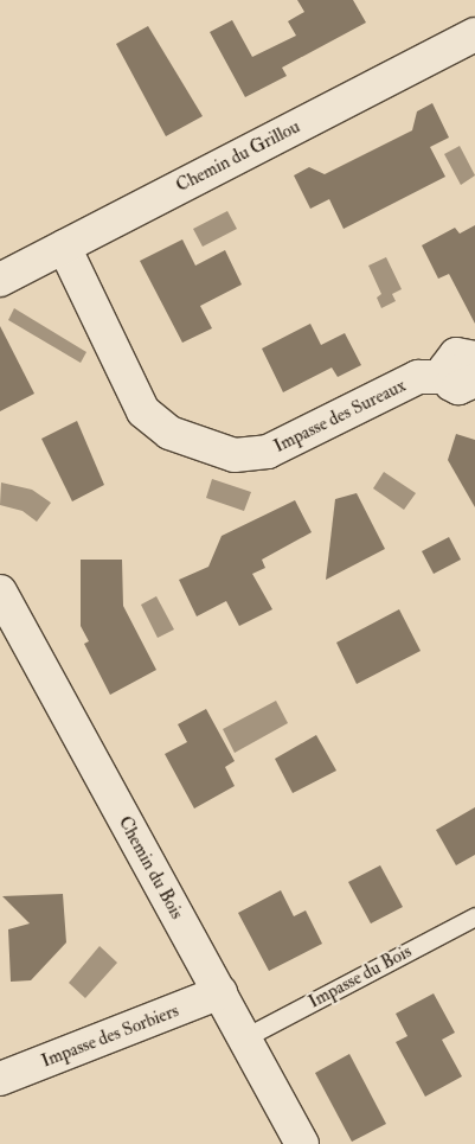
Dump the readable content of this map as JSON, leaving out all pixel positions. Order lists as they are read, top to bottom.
{
  "streets": {
    "street": [
      "Chemin du Grillou",
      "Impasse des Sureaux",
      "Chemin du Bois",
      "Impasse des Sorbiers"
    ],
    "lane": ["Impasse du Bois"]
  },
  "crossings": [
    ["Chemin du Grillou", "Impasse des Sureaux"],
    ["Chemin du Bois", "Impasse du Bois"],
    ["Chemin du Bois", "Impasse des Sorbiers"]
  ]
}
